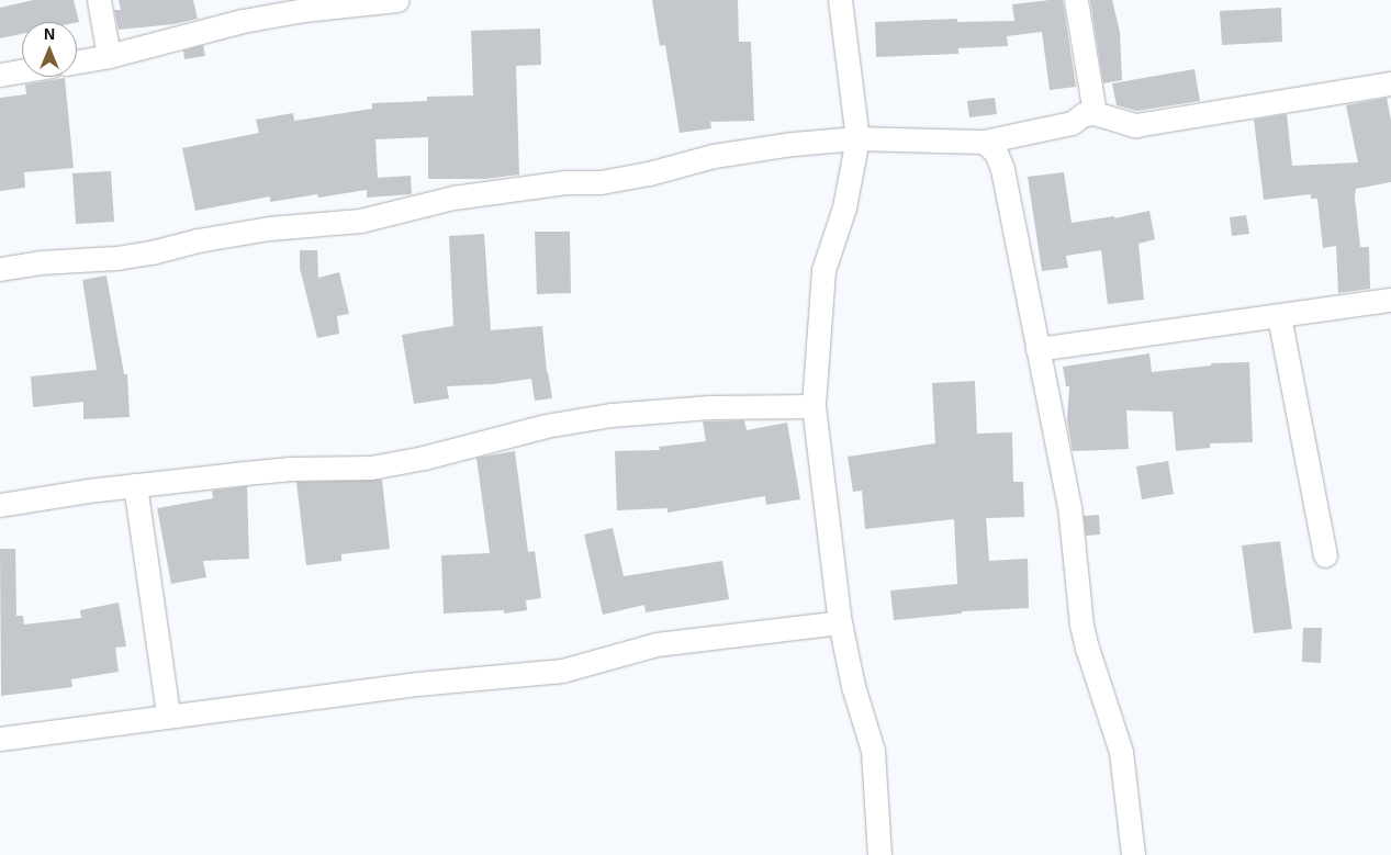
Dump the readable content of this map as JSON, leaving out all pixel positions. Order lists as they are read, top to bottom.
{
  "north": "top"
}
